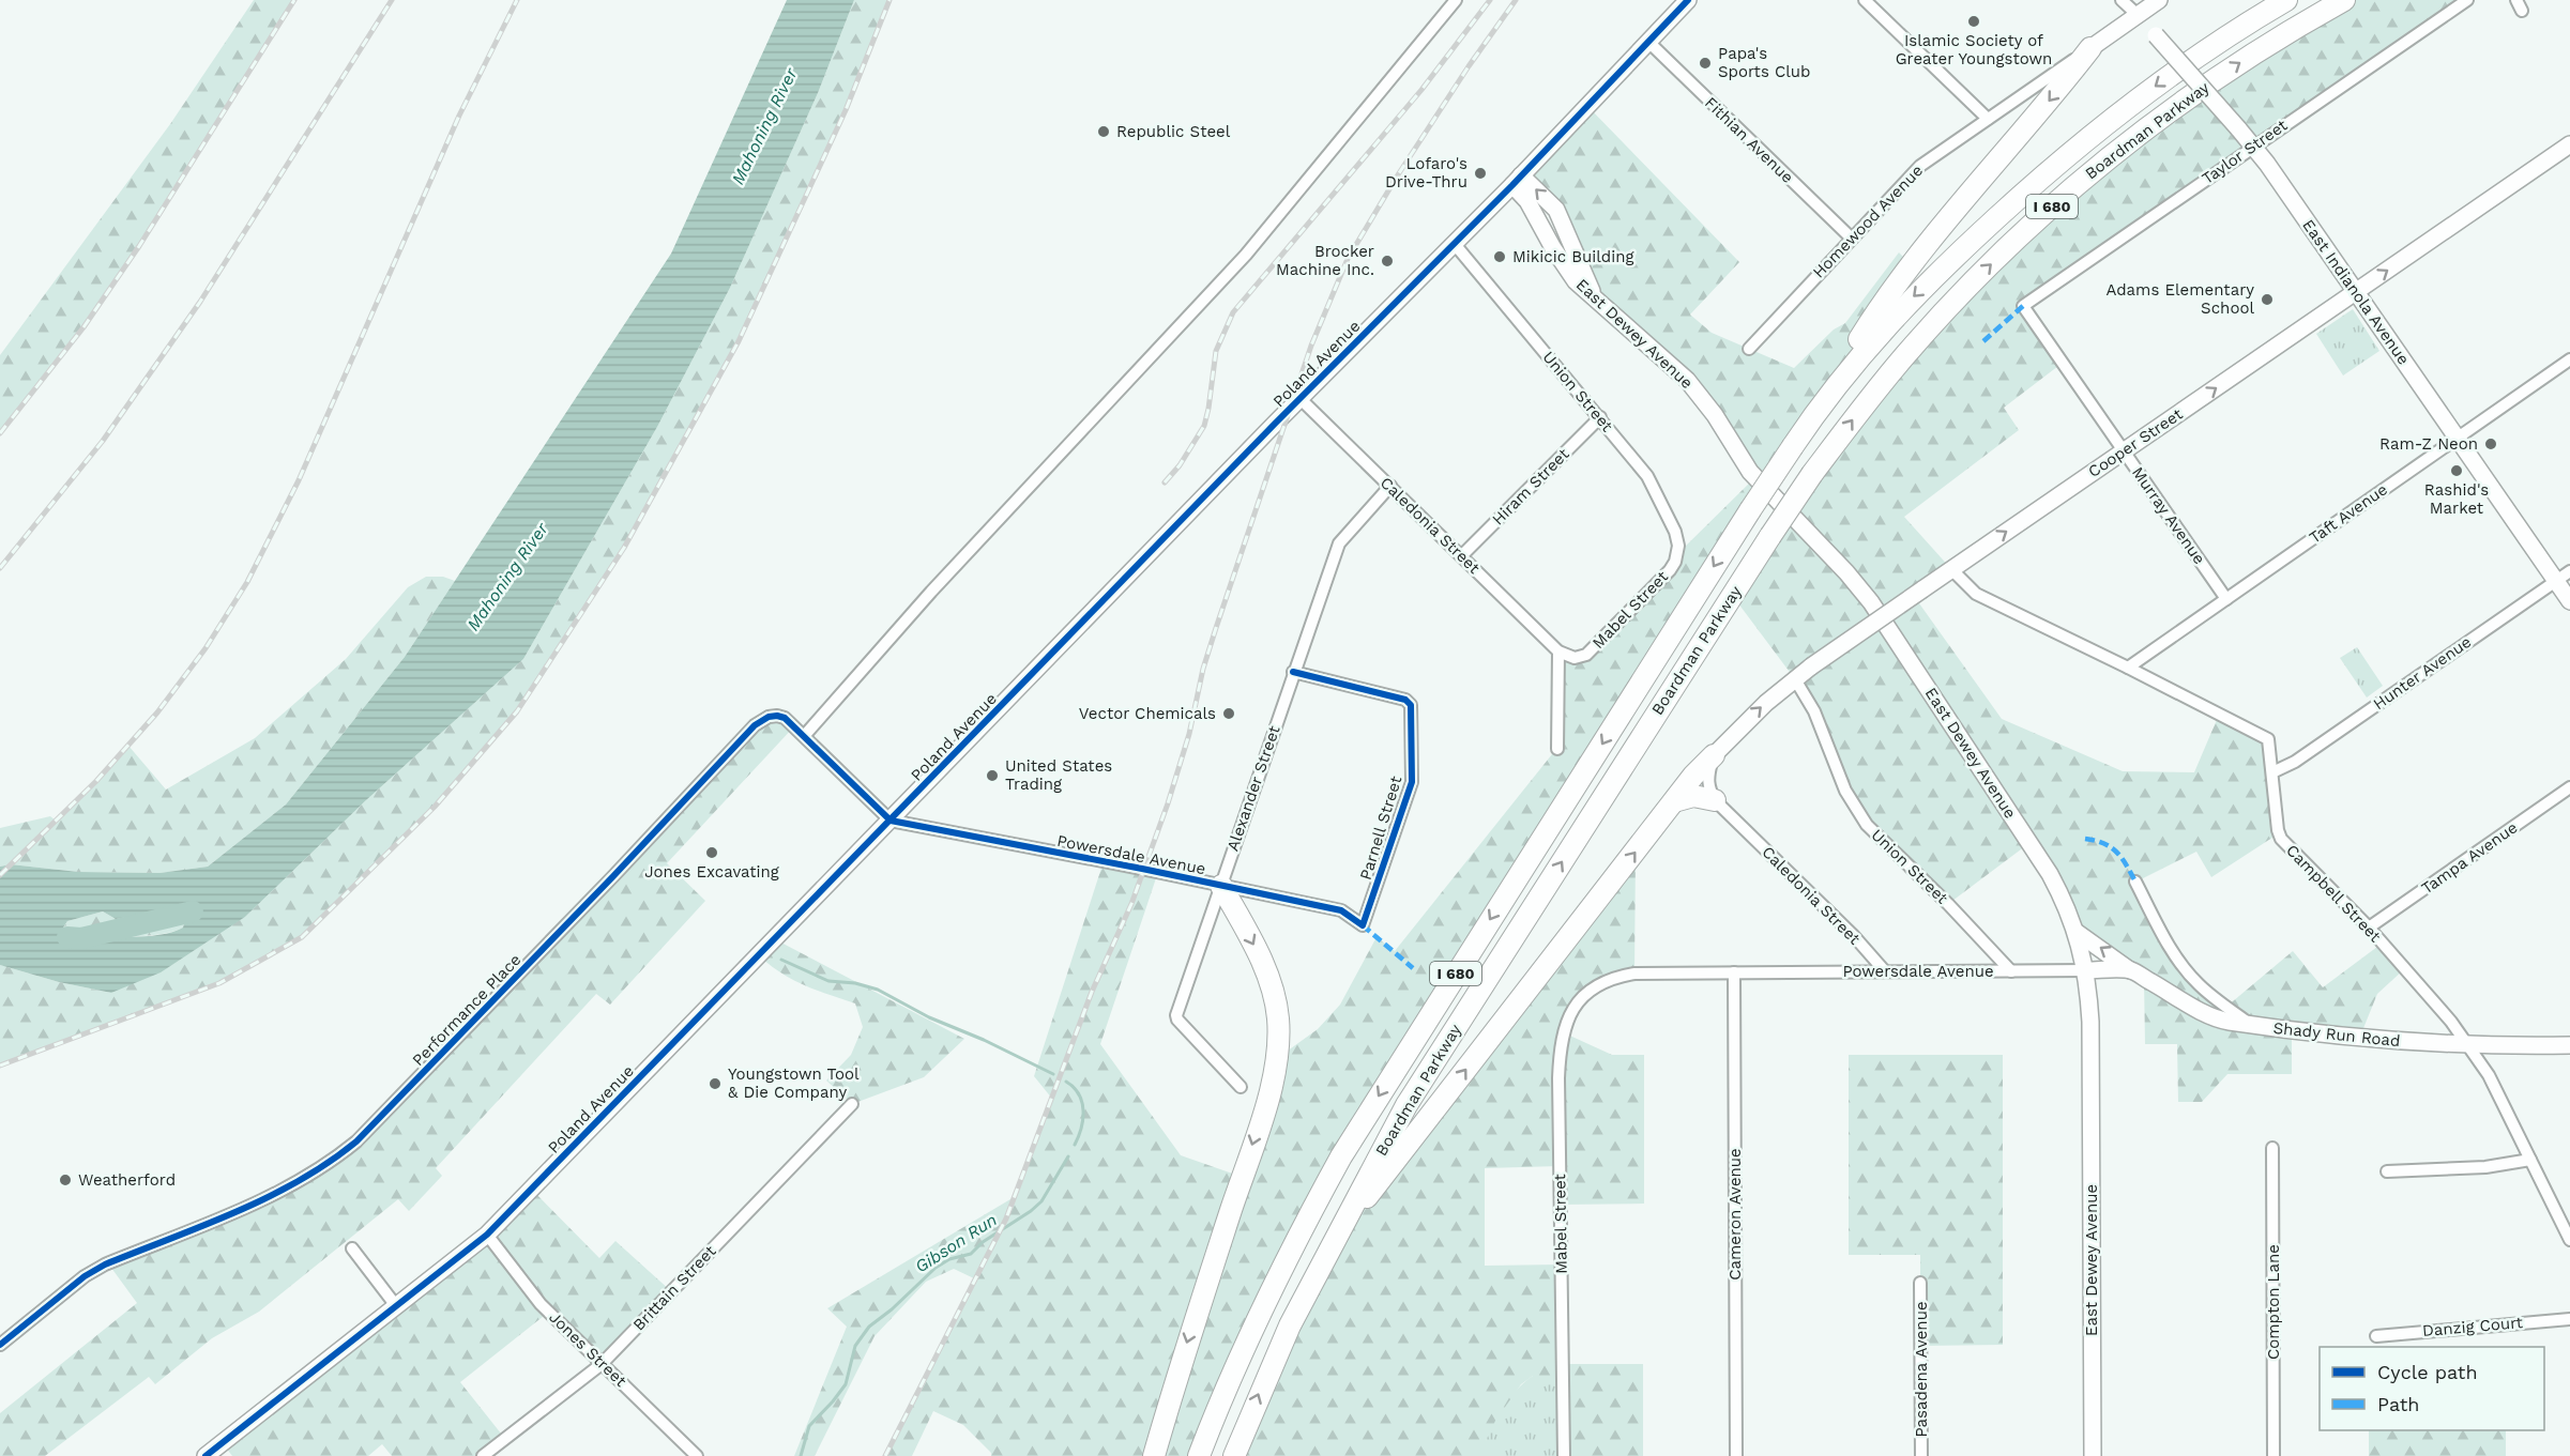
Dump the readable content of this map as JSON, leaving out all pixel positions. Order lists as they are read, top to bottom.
{
  "streets": {
    "highway": ["Boardman Parkway", "I 680"],
    "street": [
      "Fithian Avenue",
      "Taylor Street",
      "Homewood Avenue",
      "East Indianola Avenue",
      "East Dewey Avenue",
      "Poland Avenue",
      "Union Street",
      "Cooper Street",
      "Hiram Street",
      "Taft Avenue",
      "Murray Avenue",
      "Caledonia Street",
      "Mabel Street",
      "Hunter Avenue",
      "Alexander Street",
      "Parnell Street",
      "Powersdale Avenue",
      "Tampa Avenue",
      "Campbell Street",
      "Performance Place",
      "Shady Run Road",
      "Cameron Avenue",
      "Brittain Street",
      "Compton Lane",
      "Danzig Court",
      "Jones Street",
      "Pasadena Avenue"
    ]
  },
  "crossings": [
    ["Fithian Avenue", "Homewood Avenue"],
    ["Fithian Avenue", "Poland Avenue"],
    ["Taylor Street", "East Indianola Avenue"],
    ["Taylor Street", "Murray Avenue"],
    ["Homewood Avenue", "East Indianola Avenue"],
    ["East Indianola Avenue", "Cooper Street"],
    ["East Indianola Avenue", "Taft Avenue"],
    ["East Indianola Avenue", "Hunter Avenue"],
    ["East Dewey Avenue", "Poland Avenue"],
    ["East Dewey Avenue", "Powersdale Avenue"],
    ["Poland Avenue", "Union Street"],
    ["Poland Avenue", "Caledonia Street"],
    ["Poland Avenue", "Powersdale Avenue"],
    ["Poland Avenue", "Performance Place"],
    ["Poland Avenue", "Jones Street"],
    ["Union Street", "Cooper Street"],
    ["Union Street", "Hiram Street"],
    ["Union Street", "Mabel Street"],
    ["Union Street", "Powersdale Avenue"],
    ["Cooper Street", "Murray Avenue"],
    ["Cooper Street", "Campbell Street"],
    ["Hiram Street", "Caledonia Street"],
    ["Taft Avenue", "Murray Avenue"],
    ["Taft Avenue", "Campbell Street"],
    ["Caledonia Street", "Mabel Street"],
    ["Caledonia Street", "Alexander Street"],
    ["Caledonia Street", "Powersdale Avenue"],
    ["Mabel Street", "Powersdale Avenue"],
    ["Hunter Avenue", "Campbell Street"],
    ["Alexander Street", "Parnell Street"],
    ["Alexander Street", "Powersdale Avenue"],
    ["Parnell Street", "Powersdale Avenue"],
    ["Powersdale Avenue", "Performance Place"],
    ["Powersdale Avenue", "Shady Run Road"],
    ["Powersdale Avenue", "Cameron Avenue"],
    ["Tampa Avenue", "Campbell Street"],
    ["Campbell Street", "Shady Run Road"],
    ["Brittain Street", "Jones Street"]
  ],
  "one_way": ["Cooper Street"],
  "water": ["Mahoning River", "Gibson Run"],
  "places": [
    "Islamic Society of Greater Youngstown",
    "Papa's Sports Club",
    "Republic Steel",
    "Lofaro's Drive-Thru",
    "Mikicic Building",
    "Brocker Machine Inc.",
    "Adams Elementary School",
    "Ram-Z Neon",
    "Rashid's Market",
    "Vector Chemicals",
    "United States Trading",
    "Jones Excavating",
    "Youngstown Tool & Die Company",
    "Weatherford"
  ],
  "legend": ["Cycle path", "Path"]
}
